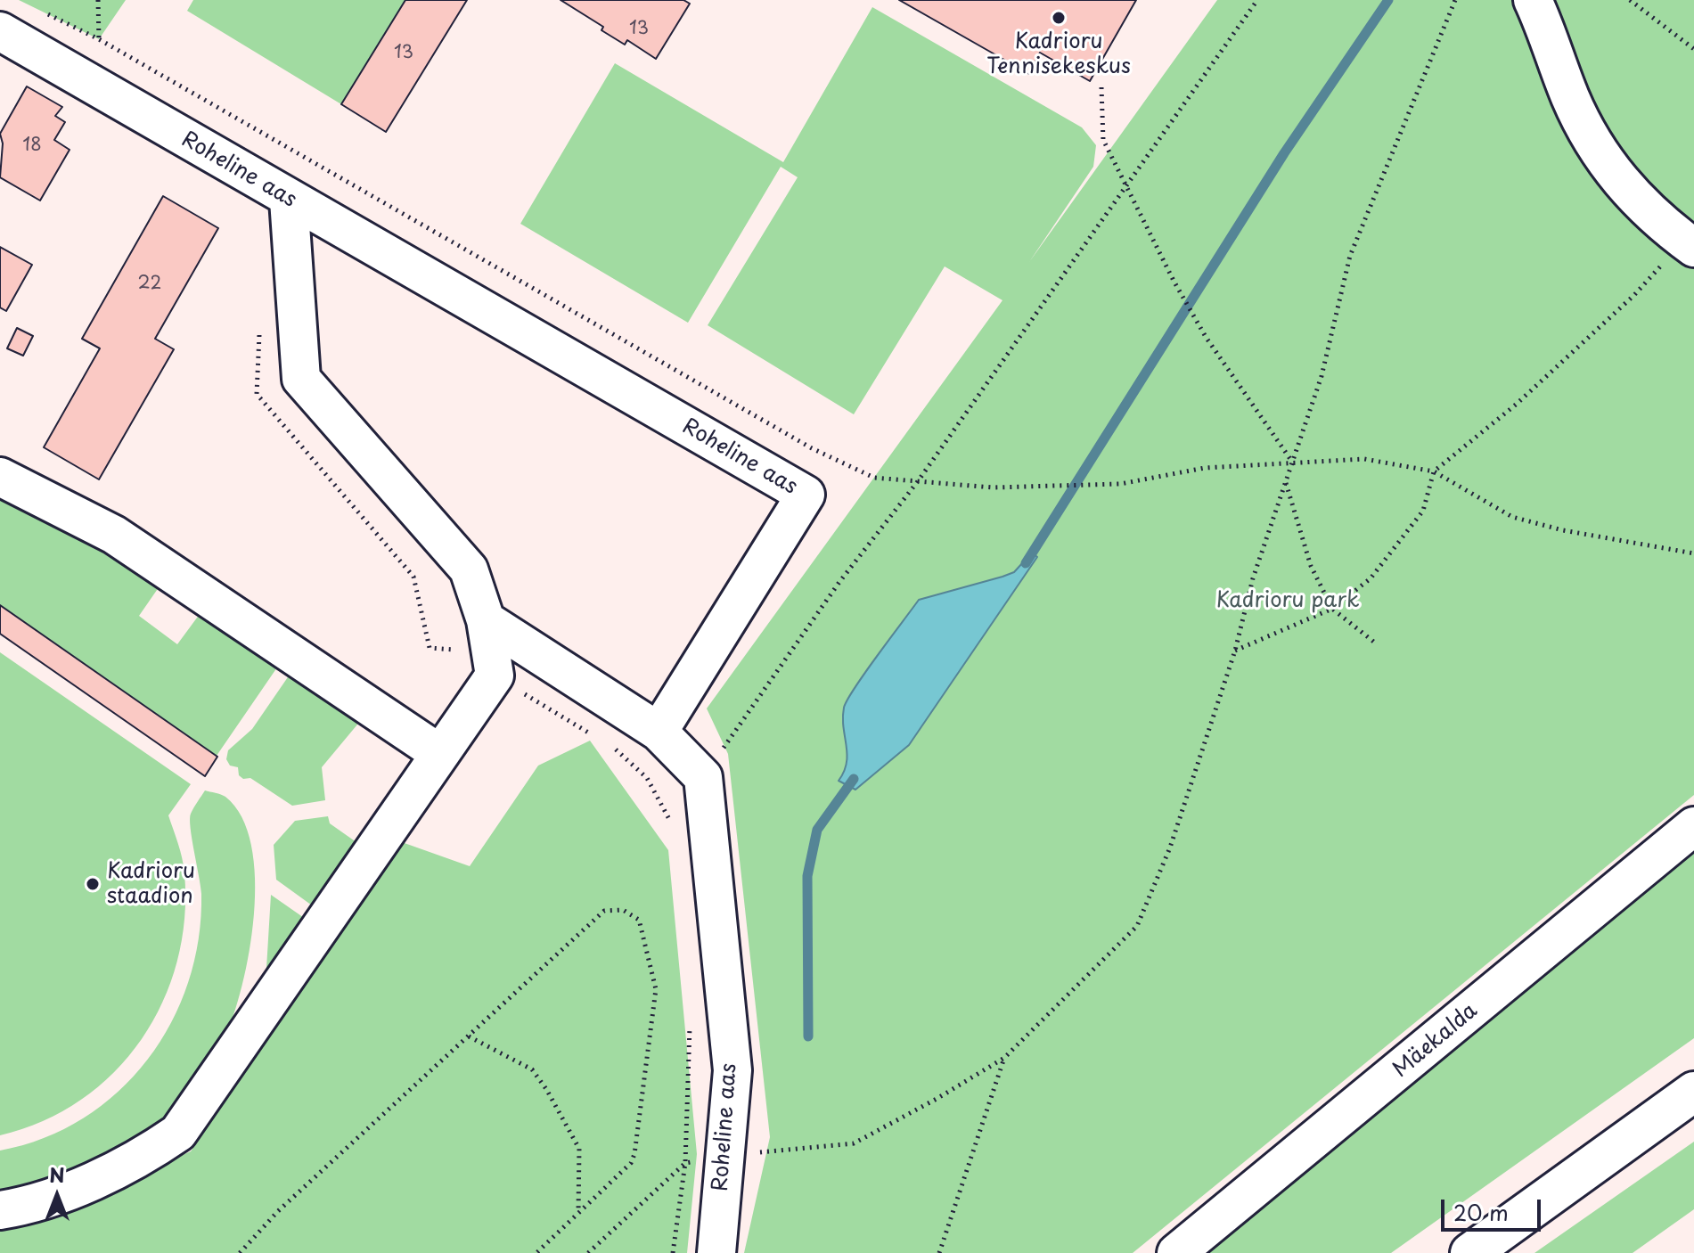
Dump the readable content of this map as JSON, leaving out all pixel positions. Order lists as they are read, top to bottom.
{
  "streets": {
    "street": ["Roheline aas", "Mäekalda"]
  },
  "parks": ["Kadrioru park"],
  "places": ["Kadrioru Tennisekeskus", "Kadrioru staadion"],
  "house_numbers": [
    "13",
    "13",
    "18",
    "22"
  ],
  "scale_bar": "20 m",
  "north": "top"
}
